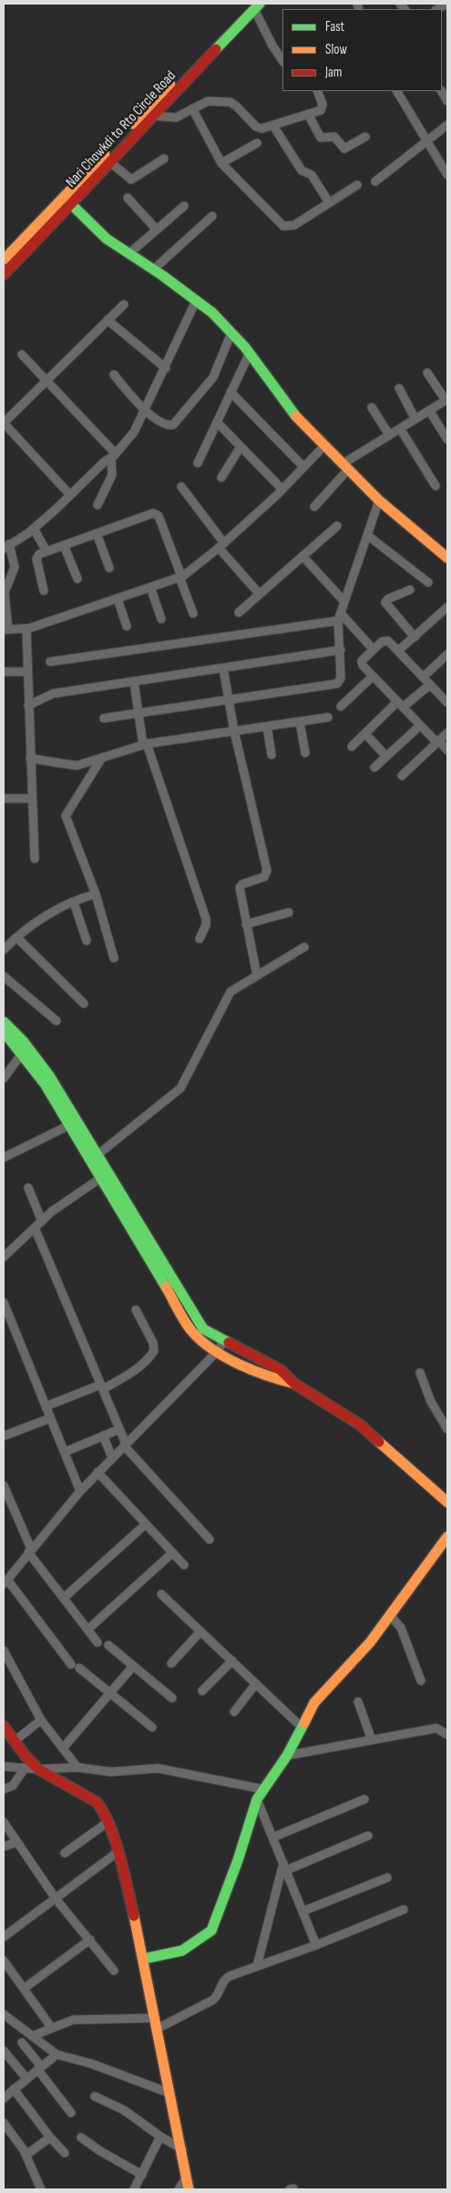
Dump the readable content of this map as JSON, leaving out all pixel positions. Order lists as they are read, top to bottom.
{
  "streets": {
    "main road": ["Nari Chowkdi to Rto Circle Road"]
  },
  "legend": ["Fast", "Slow", "Jam"]
}
